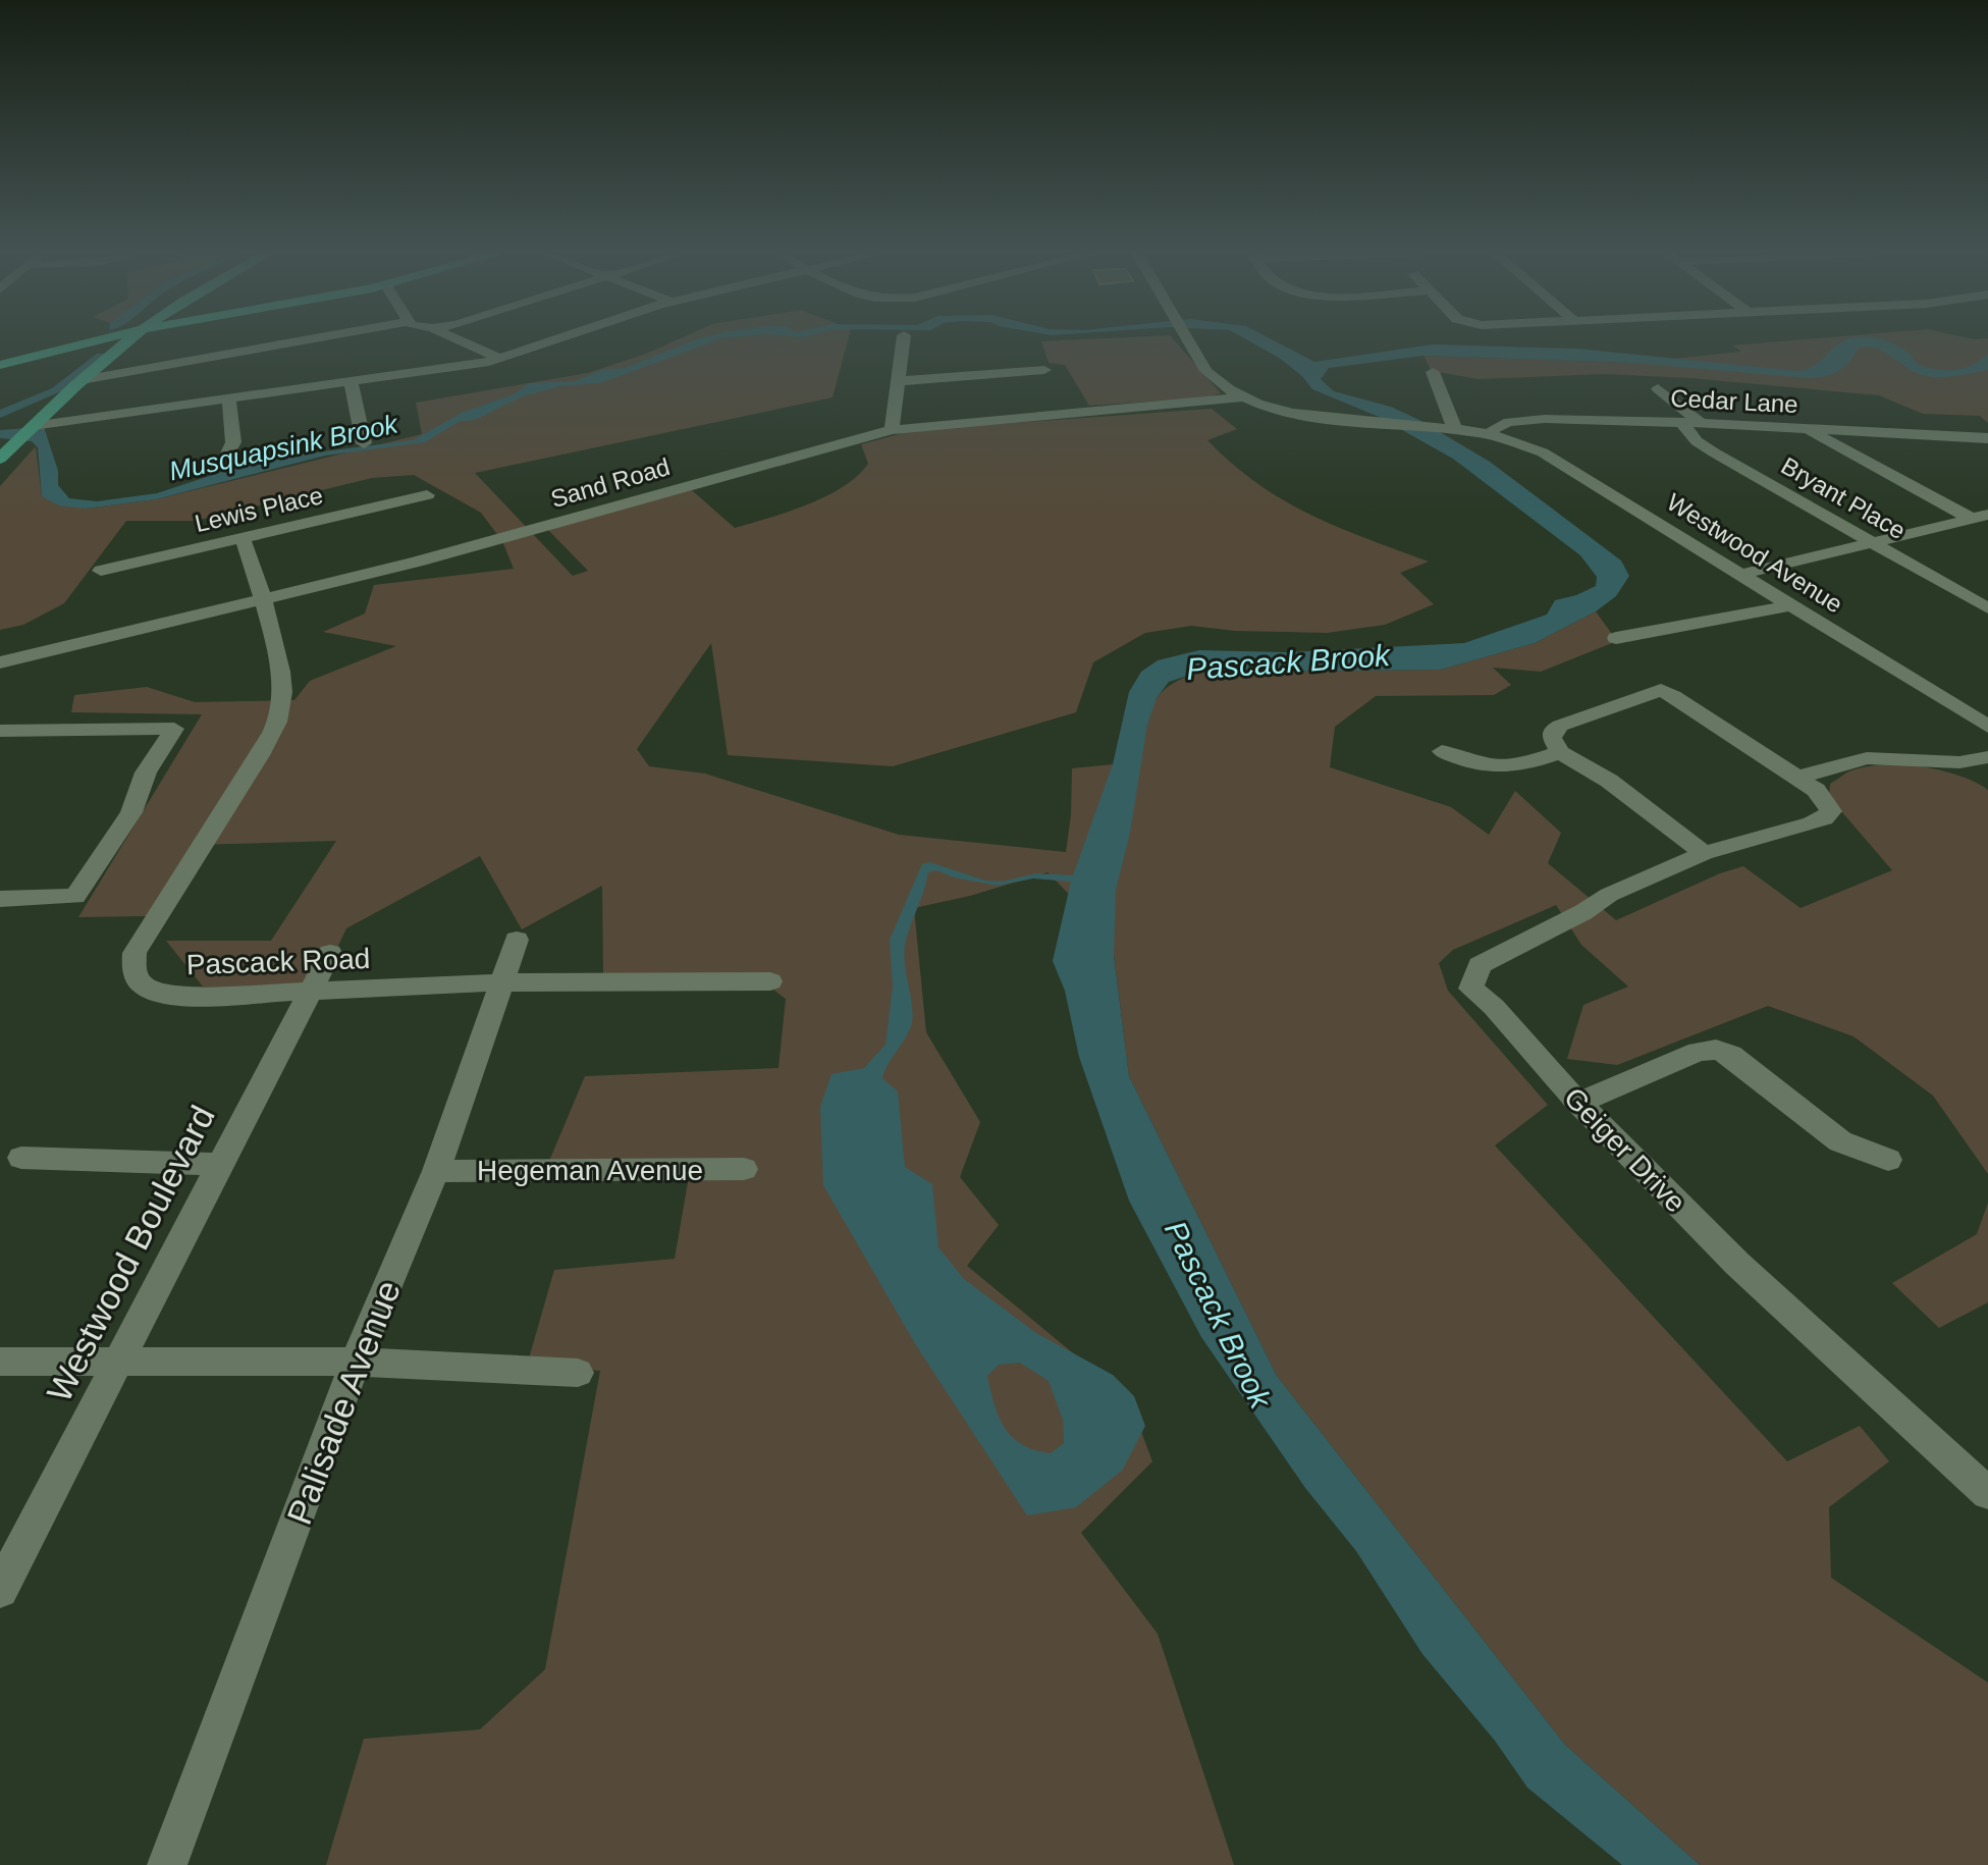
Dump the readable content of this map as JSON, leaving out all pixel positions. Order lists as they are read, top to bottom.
{
  "streets": {
    "street": [
      "Cedar Lane",
      "Sand Road",
      "Bryant Place",
      "Lewis Place",
      "Westwood Avenue",
      "Pascack Road",
      "Geiger Drive",
      "Hegeman Avenue",
      "Westwood Boulevard",
      "Palisade Avenue"
    ]
  },
  "crossings": [
    ["Cedar Lane", "Bryant Place"],
    ["Cedar Lane", "Westwood Avenue"],
    ["Sand Road", "Pascack Road"],
    ["Lewis Place", "Pascack Road"],
    ["Pascack Road", "Westwood Boulevard"],
    ["Pascack Road", "Palisade Avenue"],
    ["Hegeman Avenue", "Palisade Avenue"]
  ],
  "water": ["Musquapsink Brook", "Pascack Brook"]
}
